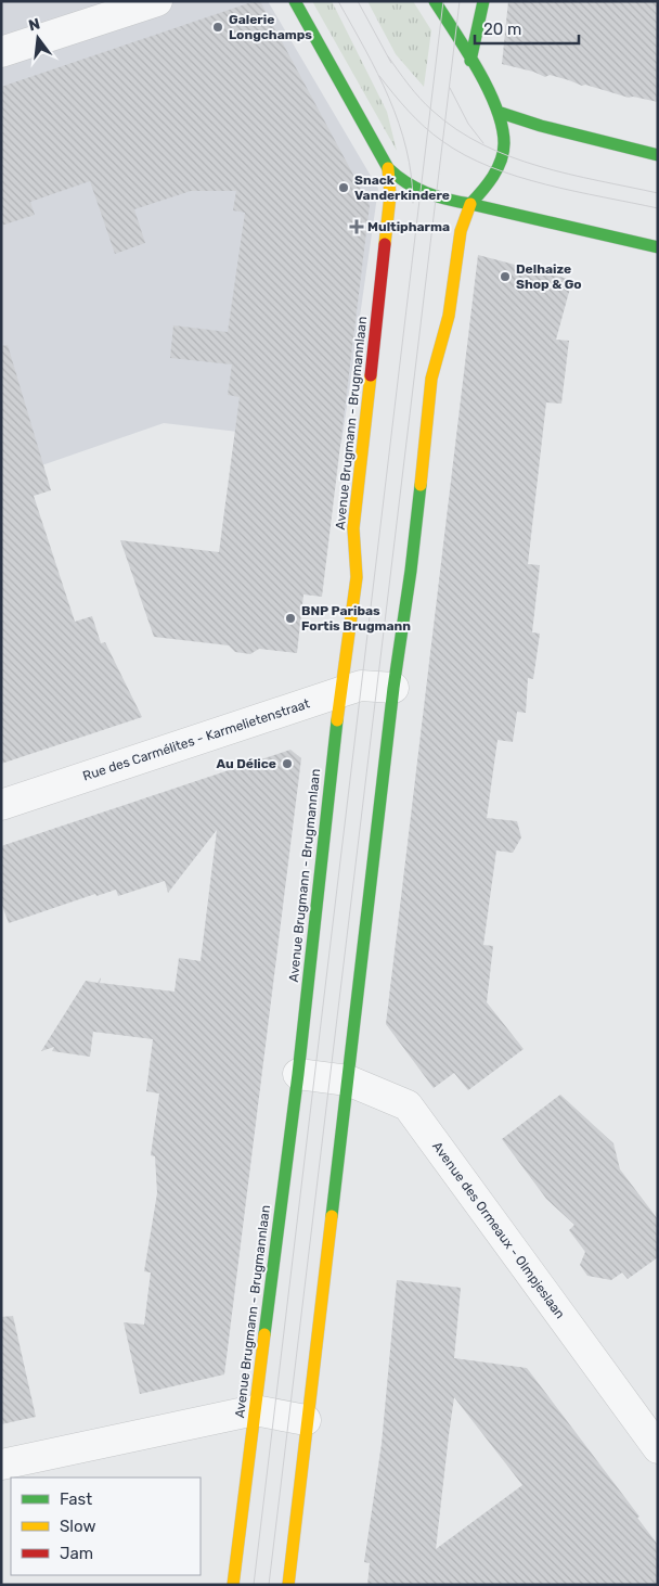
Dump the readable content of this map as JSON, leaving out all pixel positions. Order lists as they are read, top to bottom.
{
  "streets": {
    "main road": ["Avenue Brugmann - Brugmannlaan"],
    "street": ["Rue des Carmélites - Karmelietenstraat", "Avenue des Ormeaux - Olmpjeslaan"]
  },
  "crossings": [
    ["Avenue Brugmann - Brugmannlaan", "Rue des Carmélites - Karmelietenstraat"],
    ["Avenue Brugmann - Brugmannlaan", "Avenue des Ormeaux - Olmpjeslaan"]
  ],
  "places": {
    "other": [
      "Galerie Longchamps",
      "Snack Vanderkindere",
      "Delhaize Shop & Go",
      "BNP Paribas Fortis Brugmann",
      "Au Délice"
    ],
    "health": ["Multipharma"]
  },
  "legend": ["Fast", "Slow", "Jam"],
  "scale_bar": "20 m",
  "north": "top"
}
